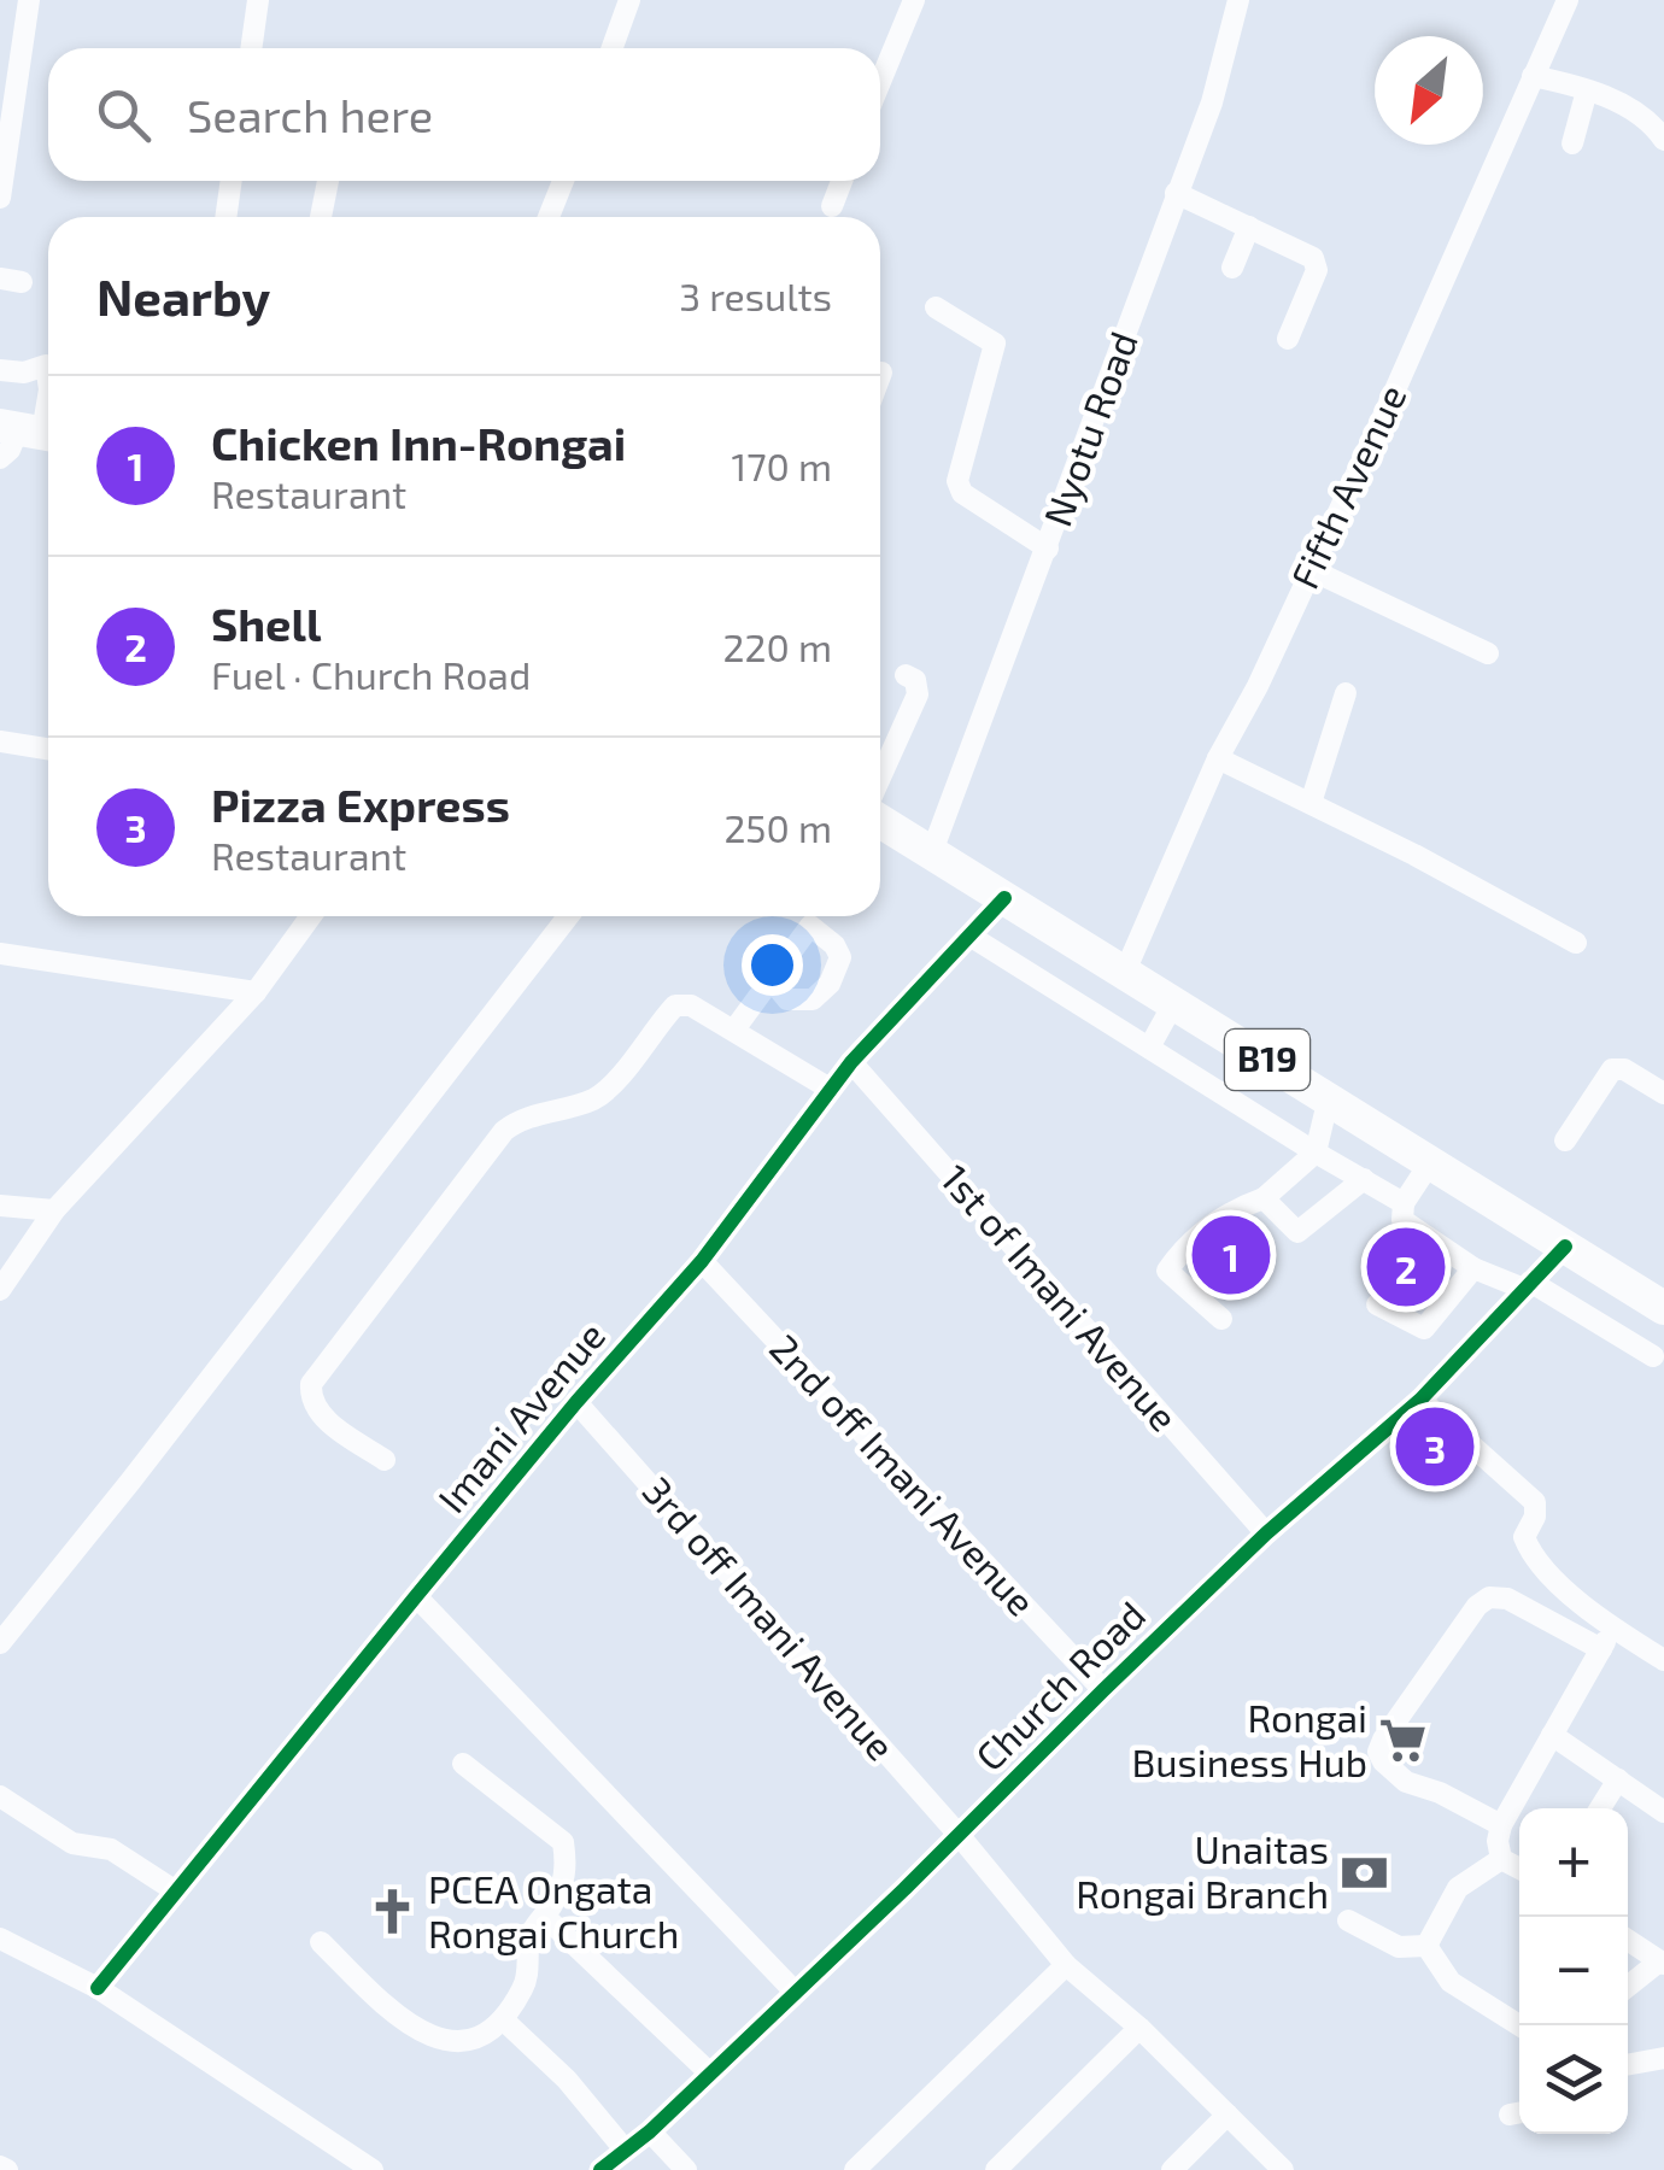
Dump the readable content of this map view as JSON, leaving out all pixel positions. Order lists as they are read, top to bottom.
{
  "streets": {
    "highway": ["B19"],
    "street": [
      "Nyotu Road",
      "Fifth Avenue",
      "1st of Imani Avenue",
      "Imani Avenue",
      "2nd off Imani Avenue",
      "3rd off Imani Avenue",
      "Church Road"
    ]
  },
  "crossings": [
    ["Nyotu Road", "B19"],
    ["Fifth Avenue", "B19"],
    ["B19", "Imani Avenue"],
    ["B19", "Church Road"],
    ["1st of Imani Avenue", "Imani Avenue"],
    ["1st of Imani Avenue", "Church Road"],
    ["Imani Avenue", "2nd off Imani Avenue"],
    ["Imani Avenue", "3rd off Imani Avenue"],
    ["2nd off Imani Avenue", "Church Road"],
    ["3rd off Imani Avenue", "Church Road"]
  ],
  "places": {
    "supermarket": ["Rongai Business Hub"],
    "bank": ["Unaitas Rongai Branch"],
    "church": ["PCEA Ongata Rongai Church"]
  },
  "north": "bottom left",
  "page": {
    "search": "Search here",
    "heading": ["Nearby", "3 results"],
    "list": [
      {
        "mark": "1",
        "name": "Chicken Inn-Rongai",
        "note": "Restaurant",
        "value": "170 m"
      },
      {
        "mark": "2",
        "name": "Shell",
        "note": "Fuel · Church Road",
        "value": "220 m"
      },
      {
        "mark": "3",
        "name": "Pizza Express",
        "note": "Restaurant",
        "value": "250 m"
      }
    ],
    "pins": ["1", "2", "3"],
    "map_buttons": ["+", "−"]
  }
}
